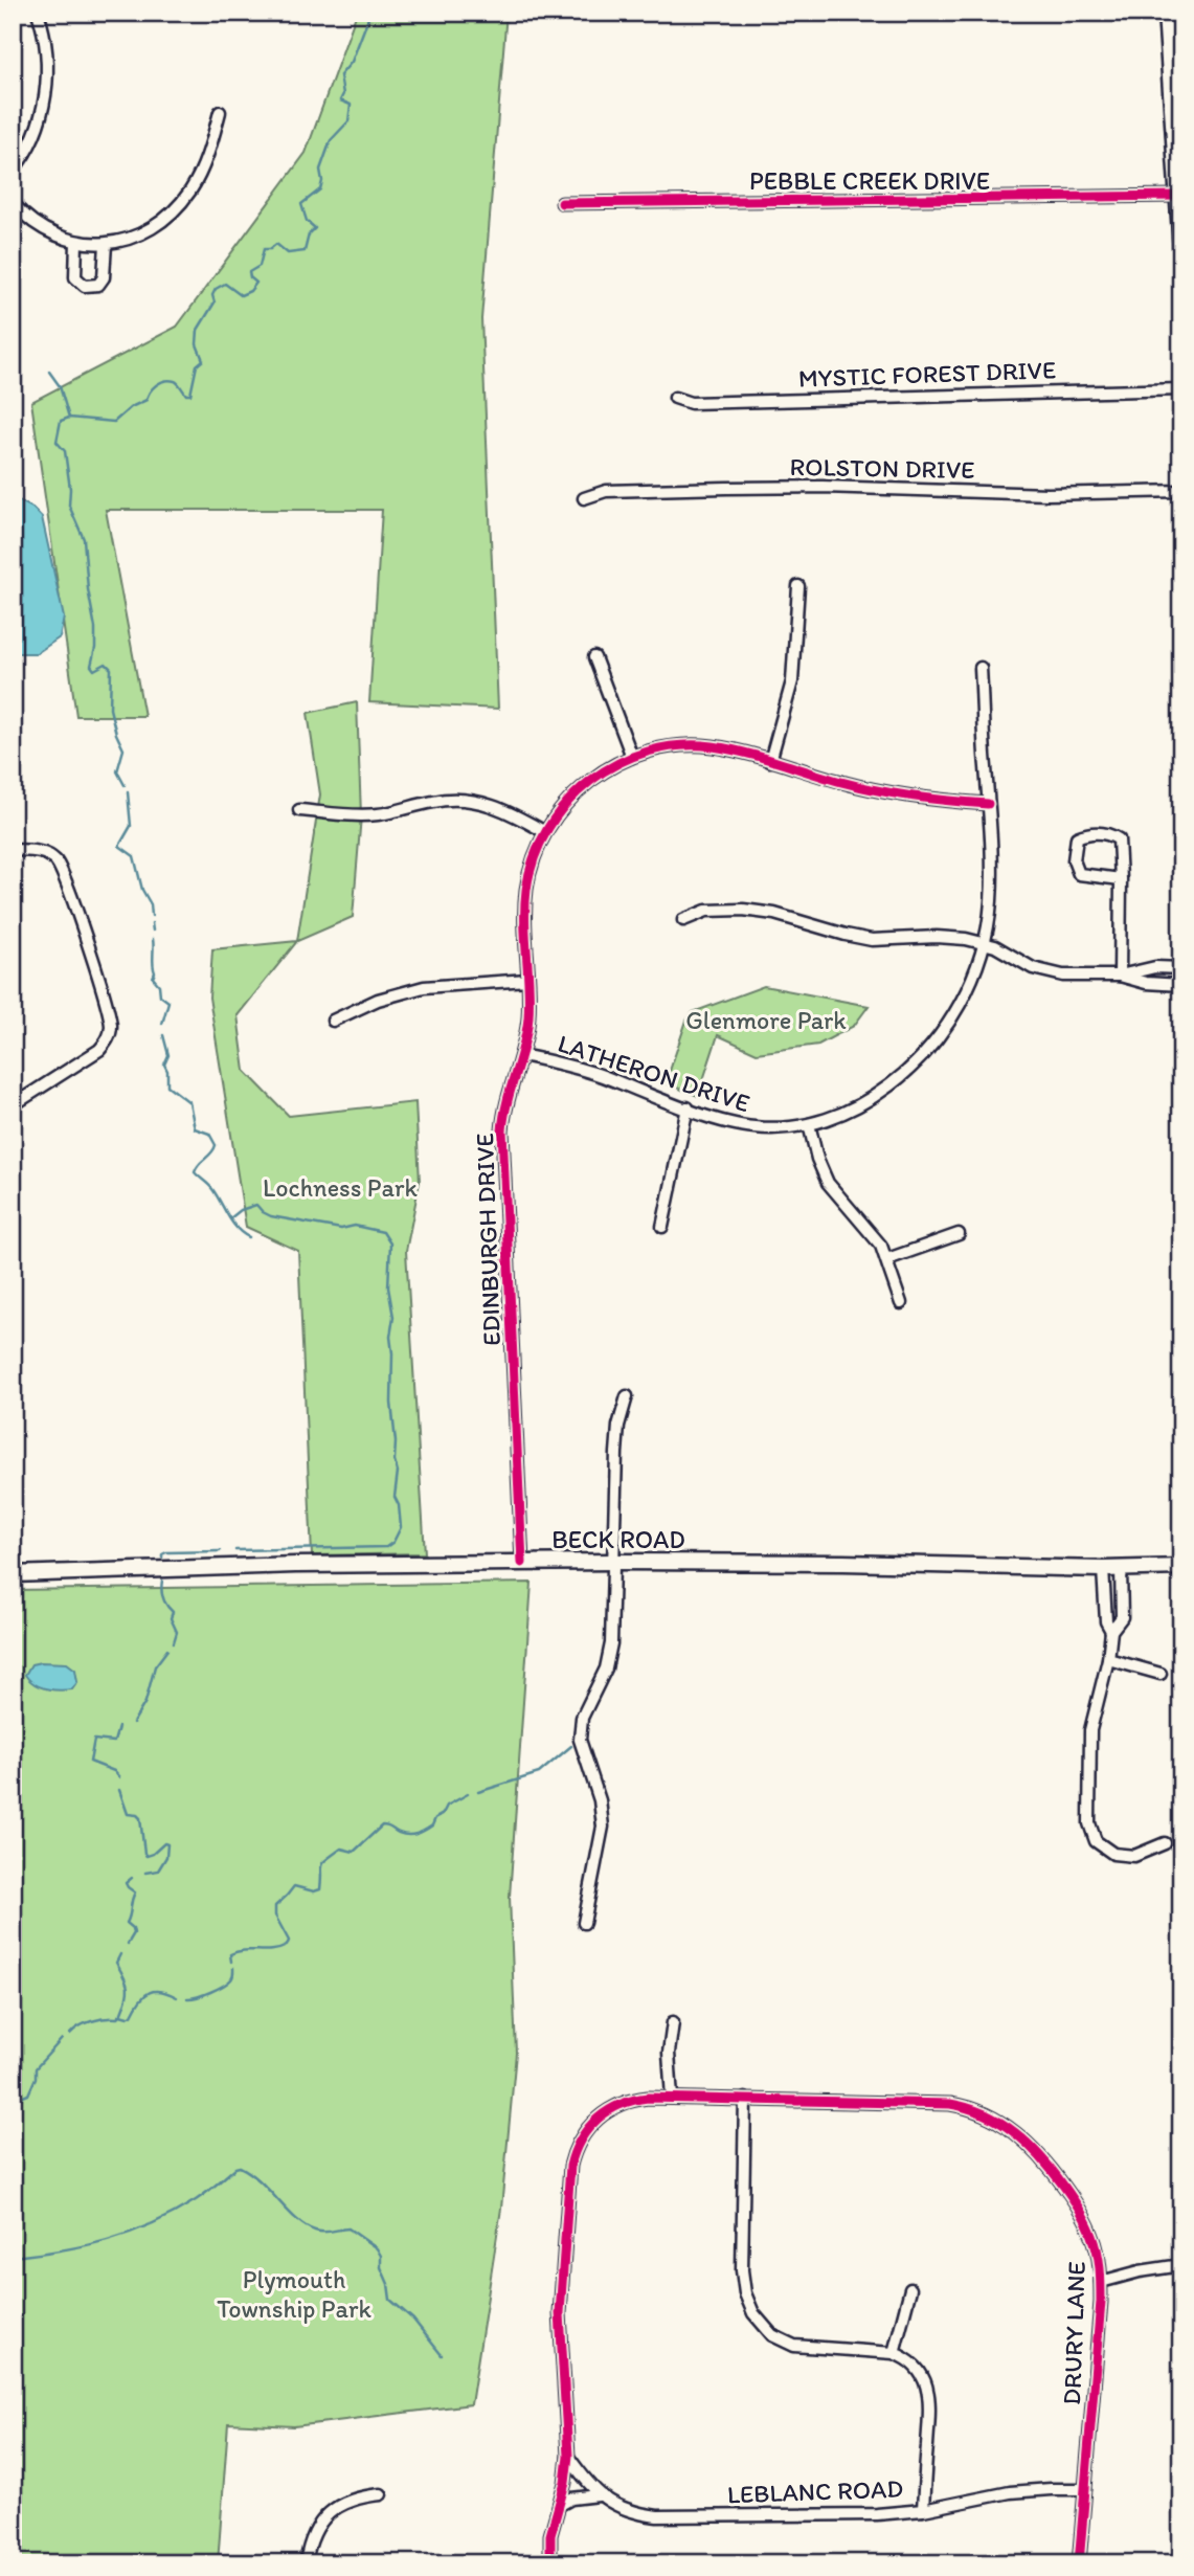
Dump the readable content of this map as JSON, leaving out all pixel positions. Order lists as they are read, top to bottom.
{
  "streets": {
    "main road": ["BECK ROAD"],
    "street": [
      "PEBBLE CREEK DRIVE",
      "MYSTIC FOREST DRIVE",
      "ROLSTON DRIVE",
      "LATHERON DRIVE",
      "EDINBURGH DRIVE",
      "DRURY LANE",
      "LEBLANC ROAD"
    ]
  },
  "crossings": [
    ["LATHERON DRIVE", "EDINBURGH DRIVE"],
    ["EDINBURGH DRIVE", "BECK ROAD"],
    ["DRURY LANE", "LEBLANC ROAD"]
  ],
  "parks": ["Glenmore Park", "Lochness Park", "Plymouth Township Park"]
}
